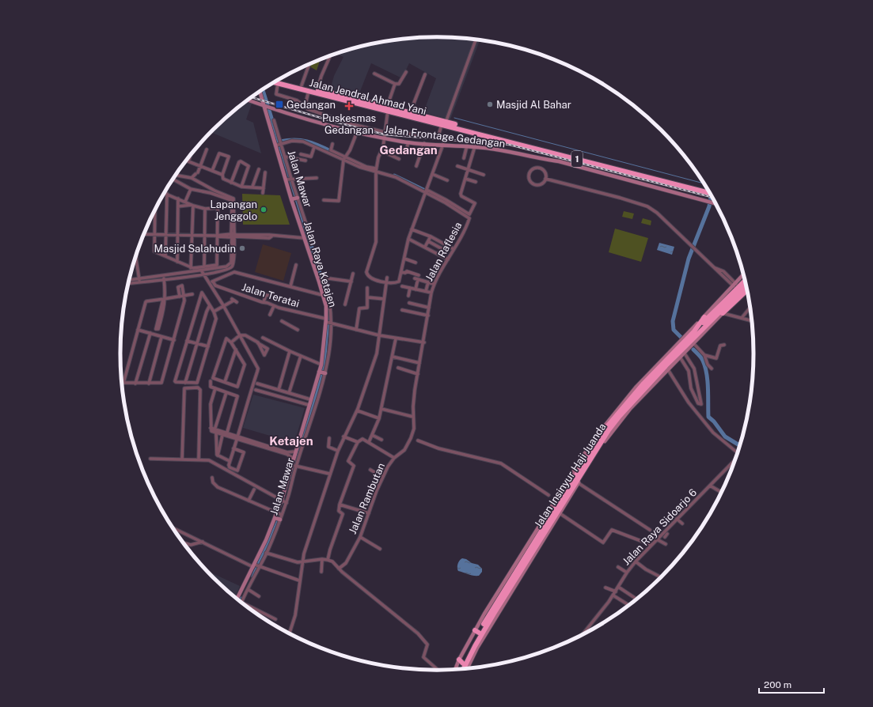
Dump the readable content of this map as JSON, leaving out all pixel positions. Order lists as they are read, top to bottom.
{
  "streets": {
    "highway": ["Jalan Jendral Ahmad Yani", "1", "Jalan Insinyur Haji Juanda"],
    "street": [
      "Jalan Frontage Gedangan",
      "Jalan Mawar",
      "Jalan Raflesia",
      "Jalan Raya Ketajen",
      "Jalan Teratai",
      "Jalan Rambutan",
      "Jalan Raya Sidoarjo 6"
    ]
  },
  "crossings": [
    ["Jalan Jendral Ahmad Yani", "1"],
    ["Jalan Frontage Gedangan", "Jalan Raya Ketajen"],
    ["Jalan Mawar", "Jalan Raya Ketajen"],
    ["Jalan Raflesia", "Jalan Teratai"],
    ["Jalan Raflesia", "Jalan Rambutan"],
    ["Jalan Raya Ketajen", "Jalan Teratai"],
    ["Jalan Teratai", "Jalan Rambutan"]
  ],
  "districts": ["Gedangan", "Ketajen"],
  "places": {
    "transit": ["Gedangan"],
    "other": ["Masjid Al Bahar", "Lapangan Jenggolo", "Masjid Salahudin"],
    "health": ["Puskesmas Gedangan"]
  },
  "scale_bar": "200 m"
}
